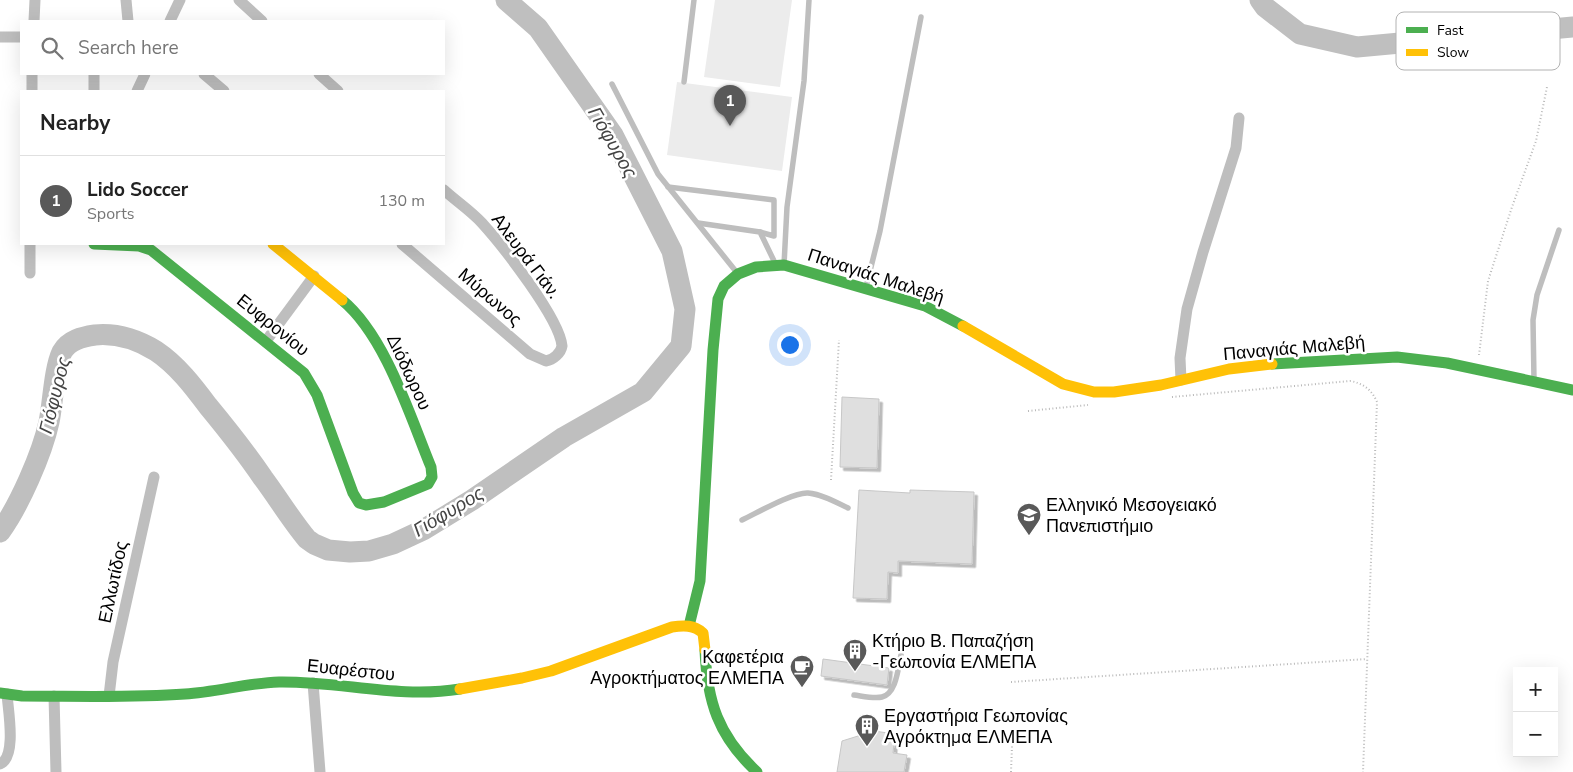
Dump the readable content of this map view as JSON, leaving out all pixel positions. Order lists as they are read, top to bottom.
{
  "streets": {
    "street": [
      "Αλευρά Γιάν.",
      "Παναγιάς Μαλεβή",
      "Μύρωνος",
      "Ευφρονίου",
      "Διόδωρου",
      "Ελλωτίδος",
      "Ευαρέστου"
    ]
  },
  "crossings": [
    ["Αλευρά Γιάν.", "Μύρωνος"],
    ["Ευφρονίου", "Διόδωρου"],
    ["Ελλωτίδος", "Ευαρέστου"]
  ],
  "water": ["Γιόφυρος"],
  "places": {
    "school or university": ["Ελληνικό Μεσογειακό Πανεπιστήμιο"],
    "building": ["Κτήριο Β. Παπαζήση -Γεωπονία ΕΛΜΕΠΑ", "Εργαστήρια Γεωπονίας Αγρόκτημα ΕΛΜΕΠΑ"],
    "cafe": ["Καφετέρια Αγροκτήματος ΕΛΜΕΠΑ"]
  },
  "legend": ["Fast", "Slow"],
  "page": {
    "search": "Search here",
    "pins": "1",
    "heading": "Nearby",
    "list": [
      {
        "mark": "1",
        "name": "Lido Soccer",
        "note": "Sports",
        "value": "130 m"
      }
    ],
    "map_buttons": ["+", "−"]
  }
}
